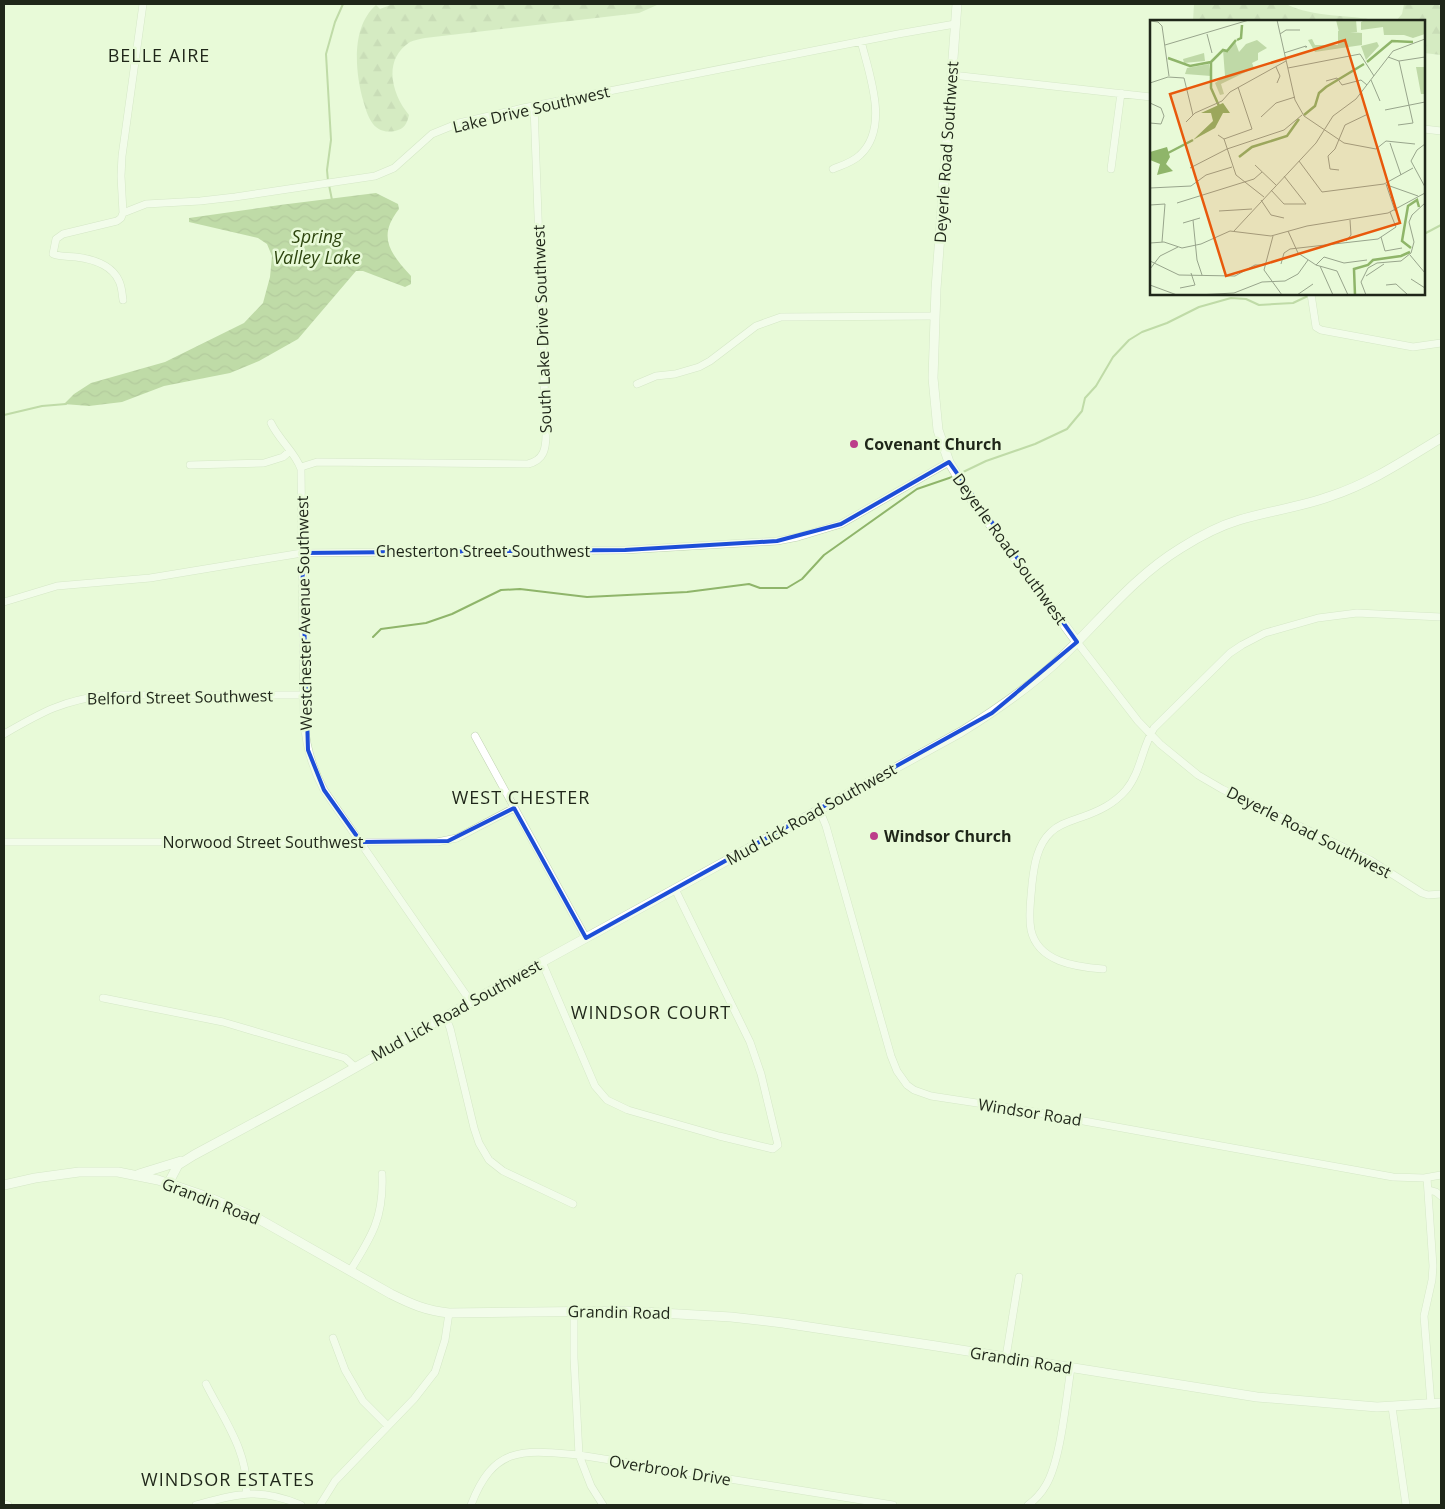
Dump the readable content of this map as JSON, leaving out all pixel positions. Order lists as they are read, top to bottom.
{
  "streets": {
    "street": [
      "Lake Drive Southwest",
      "Deyerle Road Southwest",
      "South Lake Drive Southwest",
      "Chesterton Street Southwest",
      "Westchester Avenue Southwest",
      "Belford Street Southwest",
      "Mud Lick Road Southwest",
      "Norwood Street Southwest",
      "Windsor Road",
      "Grandin Road",
      "Overbrook Drive"
    ]
  },
  "crossings": [
    ["Lake Drive Southwest", "Deyerle Road Southwest"],
    ["Lake Drive Southwest", "South Lake Drive Southwest"],
    ["Deyerle Road Southwest", "Chesterton Street Southwest"],
    ["Deyerle Road Southwest", "Mud Lick Road Southwest"],
    ["South Lake Drive Southwest", "Westchester Avenue Southwest"],
    ["Chesterton Street Southwest", "Westchester Avenue Southwest"],
    ["Westchester Avenue Southwest", "Belford Street Southwest"],
    ["Westchester Avenue Southwest", "Mud Lick Road Southwest"],
    ["Westchester Avenue Southwest", "Norwood Street Southwest"],
    ["Mud Lick Road Southwest", "Windsor Road"],
    ["Mud Lick Road Southwest", "Grandin Road"]
  ],
  "districts": [
    "BELLE AIRE",
    "WEST CHESTER",
    "WINDSOR COURT",
    "WINDSOR ESTATES"
  ],
  "water": ["Spring Valley Lake"],
  "places": ["Covenant Church", "Windsor Church"]
}
